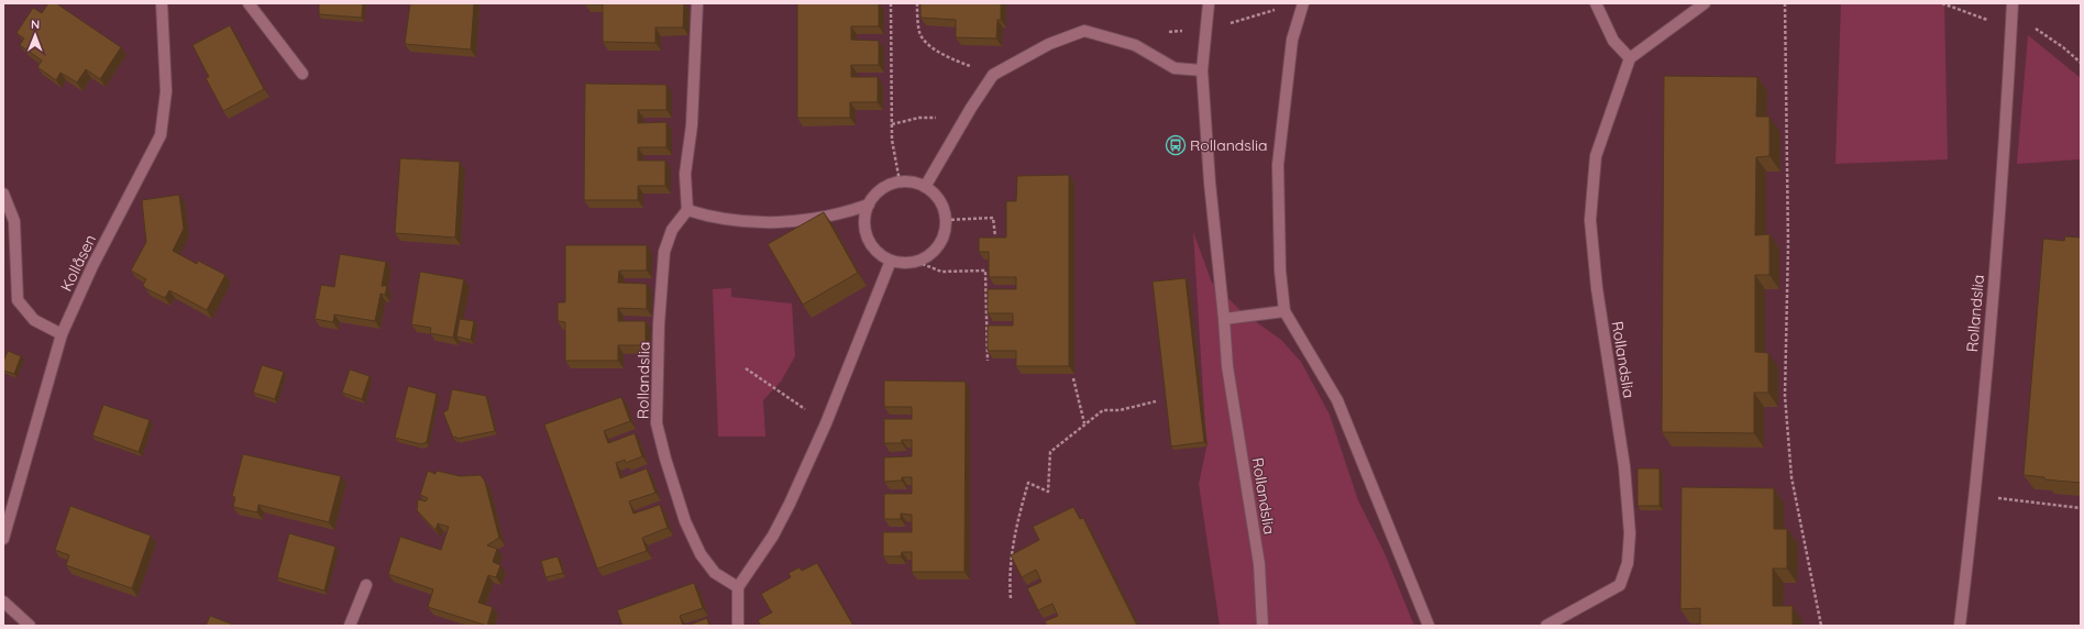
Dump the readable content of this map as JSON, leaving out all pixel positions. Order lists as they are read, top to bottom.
{
  "streets": {
    "street": ["Kollåsen", "Rollandslia"]
  },
  "places": {
    "bus stop": ["Rollandslia"]
  },
  "north": "top"
}
